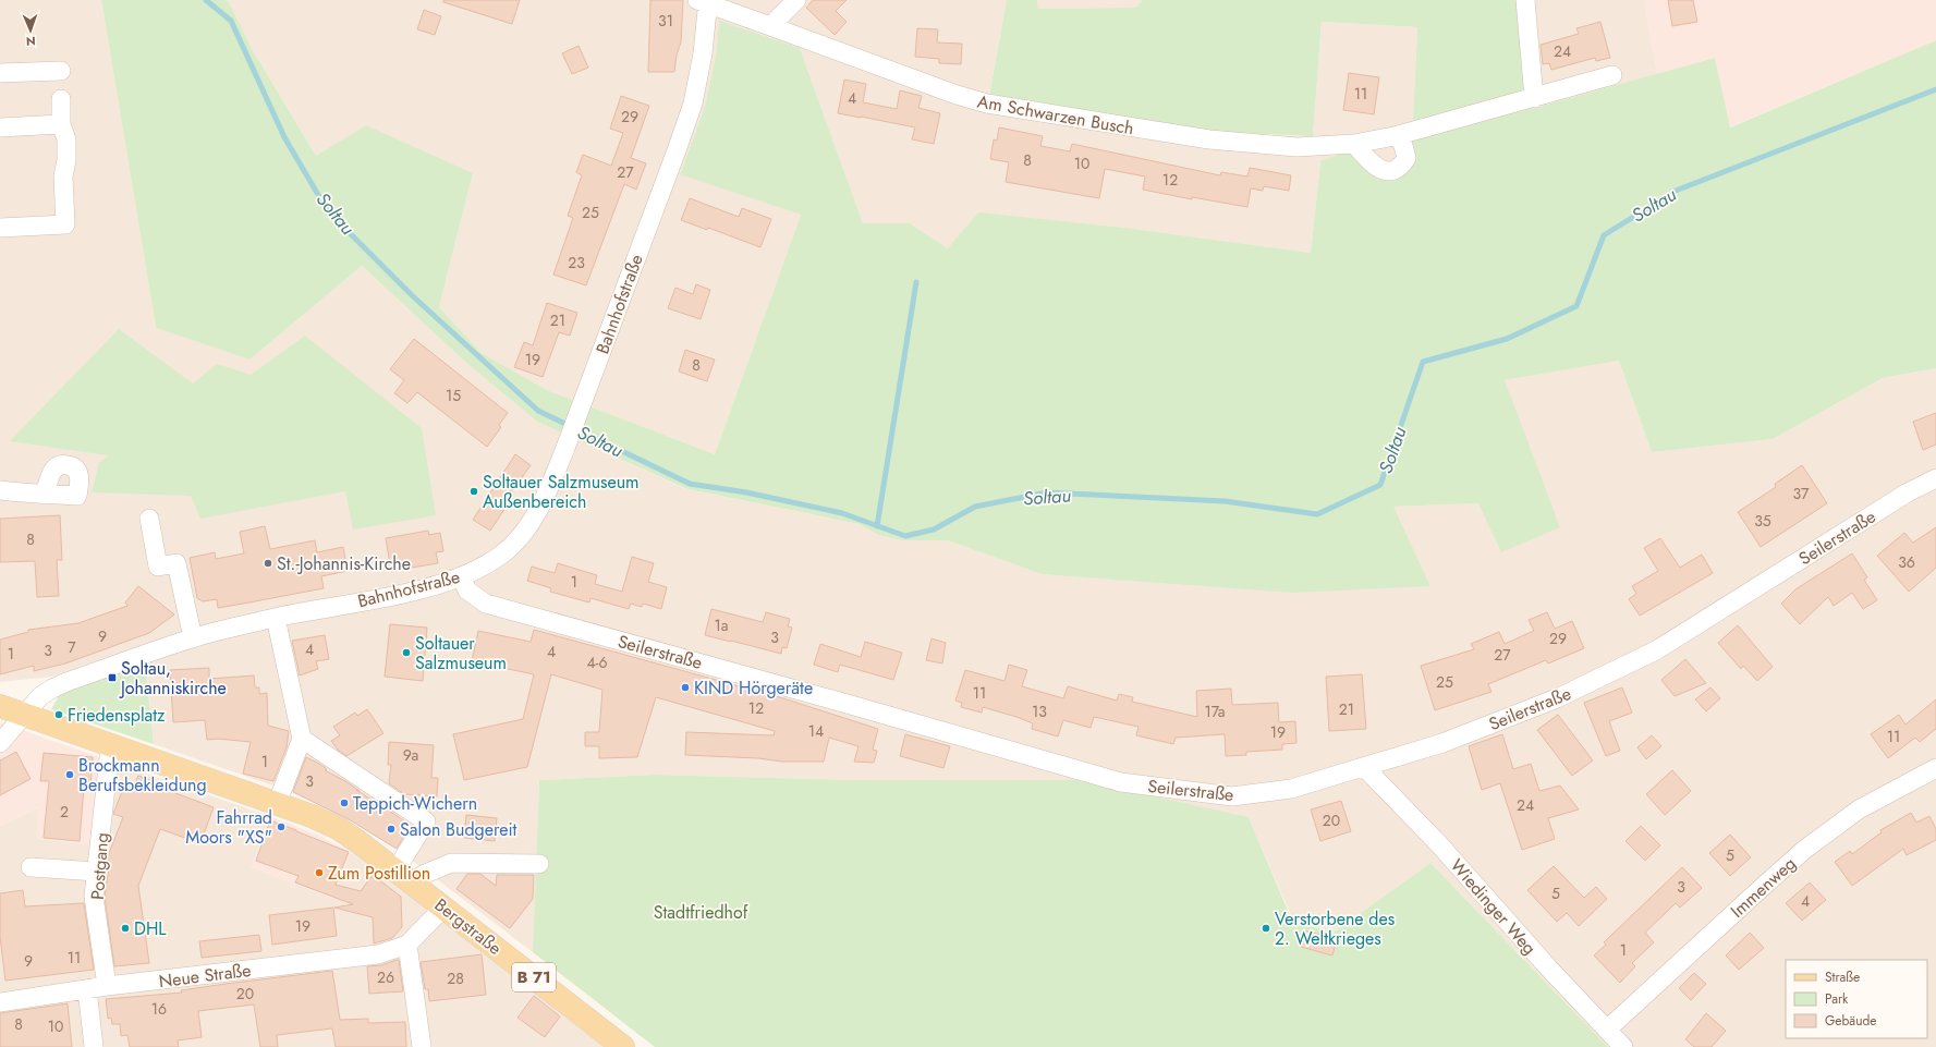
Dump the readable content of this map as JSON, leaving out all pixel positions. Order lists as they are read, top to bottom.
{
  "streets": {
    "main road": ["Bergstraße", "B 71"],
    "street": [
      "Am Schwarzen Busch",
      "Bahnhofstraße",
      "Seilerstraße",
      "Postgang",
      "Immenweg",
      "Wiedinger Weg",
      "Neue Straße"
    ]
  },
  "crossings": [
    ["Am Schwarzen Busch", "Bahnhofstraße"],
    ["Bahnhofstraße", "Seilerstraße"],
    ["Bahnhofstraße", "Bergstraße"],
    ["Bahnhofstraße", "B 71"],
    ["Seilerstraße", "Wiedinger Weg"],
    ["Postgang", "Bergstraße"],
    ["Postgang", "Neue Straße"],
    ["Immenweg", "Wiedinger Weg"],
    ["Bergstraße", "B 71"]
  ],
  "water": ["Soltau"],
  "parks": ["Stadtfriedhof"],
  "places": {
    "other": [
      "Soltauer Salzmuseum Außenbereich",
      "St.-Johannis-Kirche",
      "Soltauer Salzmuseum",
      "KIND Hörgeräte",
      "Friedensplatz",
      "Brockmann Berufsbekleidung",
      "Teppich-Wichern",
      "Fahrrad Moors \"XS\"",
      "Salon Budgereit",
      "Zum Postillion",
      "DHL",
      "Verstorbene des 2. Weltkrieges"
    ],
    "transit": ["Soltau, Johanniskirche"]
  },
  "house_numbers": [
    "31",
    "24",
    "11",
    "4",
    "29",
    "8",
    "10",
    "27",
    "12",
    "25",
    "23",
    "21",
    "19",
    "8",
    "15",
    "37",
    "35",
    "8",
    "36",
    "1",
    "1a",
    "9",
    "3",
    "29",
    "7",
    "4",
    "3",
    "4",
    "1",
    "27",
    "4-6",
    "25",
    "11",
    "12",
    "21",
    "13",
    "17a",
    "14",
    "19",
    "11",
    "9a",
    "1",
    "3",
    "24",
    "2",
    "20",
    "5",
    "3",
    "5",
    "4",
    "19",
    "1",
    "11",
    "9",
    "26",
    "28",
    "20",
    "16",
    "8",
    "10"
  ],
  "legend": ["Straße", "Park", "Gebäude"],
  "north": "bottom"
}
